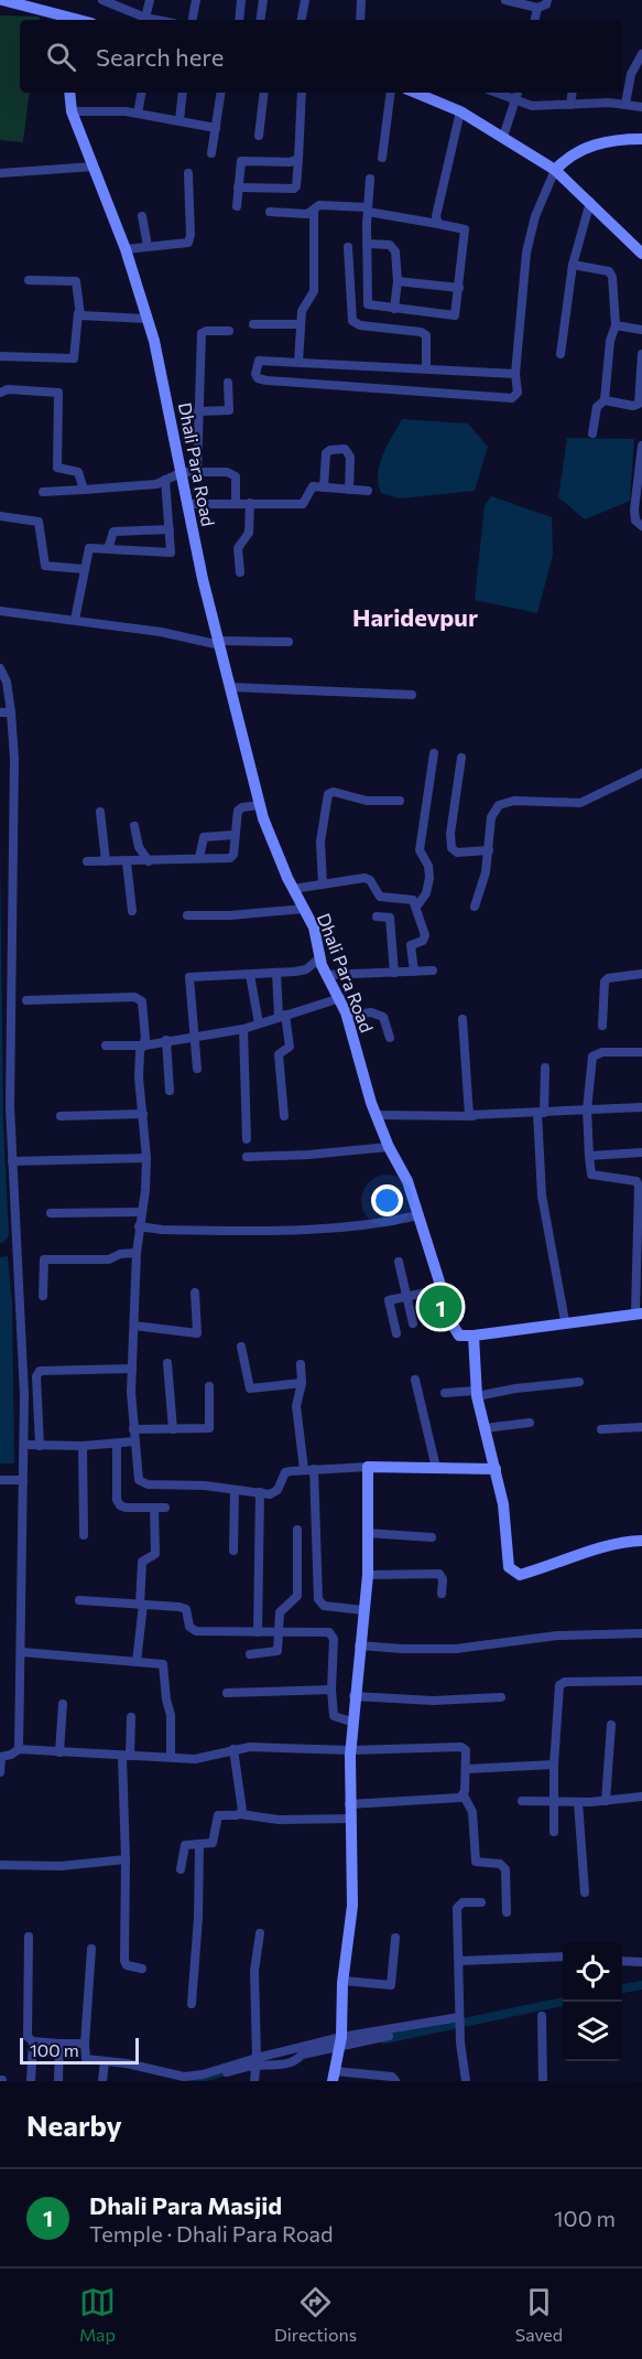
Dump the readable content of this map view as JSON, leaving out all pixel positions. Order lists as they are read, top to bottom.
{
  "streets": {
    "street": ["Dhali Para Road"]
  },
  "districts": ["Haridevpur"],
  "scale_bar": "100 m",
  "page": {
    "search": "Search here",
    "pins": "1",
    "scale": "100 m",
    "heading": "Nearby",
    "list": [
      {
        "mark": "1",
        "name": "Dhali Para Masjid",
        "note": "Temple · Dhali Para Road",
        "value": "100 m"
      }
    ],
    "nav": ["Map", "Directions", "Saved"]
  }
}
